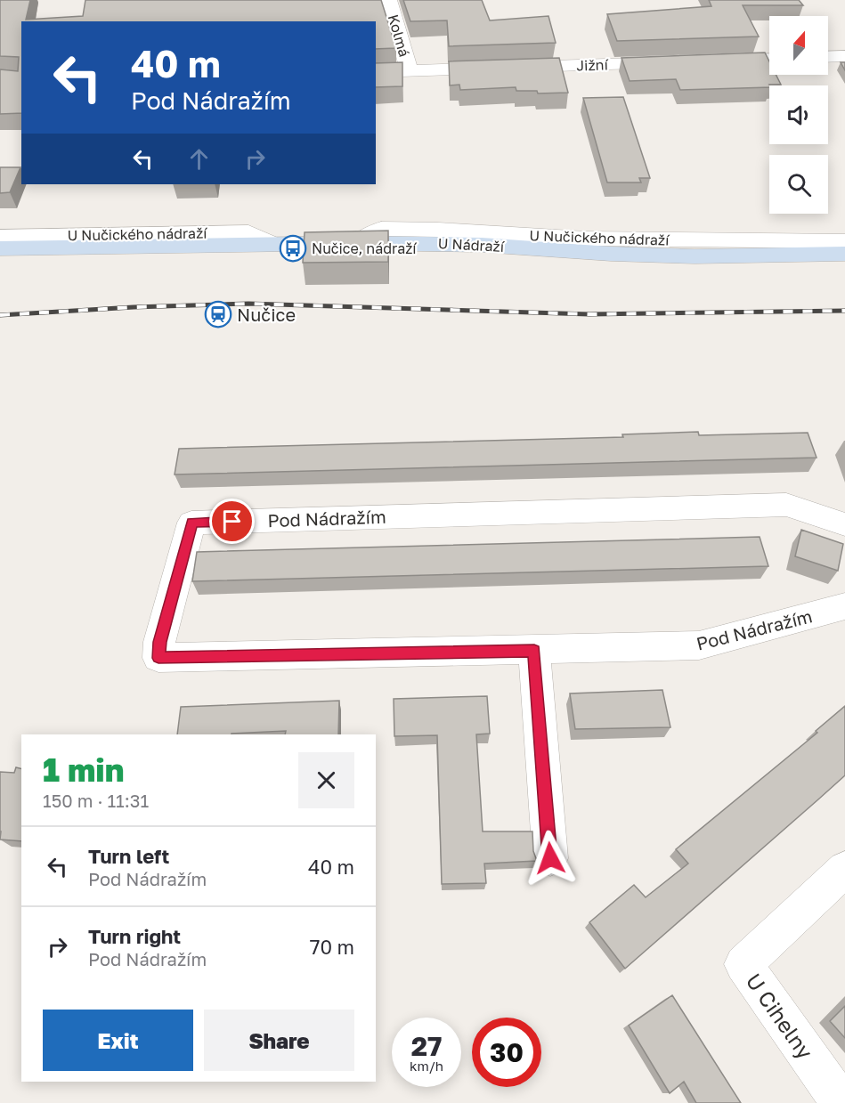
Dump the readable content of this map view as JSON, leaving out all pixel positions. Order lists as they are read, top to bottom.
{
  "streets": {
    "street": [
      "Kolmá",
      "Jižní",
      "U Nučického nádraží",
      "U Nádraží",
      "Pod Nádražím",
      "U Cihelny"
    ]
  },
  "crossings": [
    ["Kolmá", "Jižní"],
    ["U Nučického nádraží", "U Nádraží"]
  ],
  "places": {
    "bus stop": ["Nučice, nádraží"],
    "station": ["Nučice"]
  },
  "north": "top",
  "page": {
    "turn": ["40 m", "Pod Nádražím"],
    "heading": ["1 min", "150 m · 11:31"],
    "list": [
      {
        "name": "Turn left",
        "note": "Pod Nádražím",
        "value": "40 m"
      },
      {
        "name": "Turn right",
        "note": "Pod Nádražím",
        "value": "70 m"
      }
    ],
    "buttons": ["Exit", "Share"],
    "speed": "27 km/h",
    "limit": "30"
  }
}
